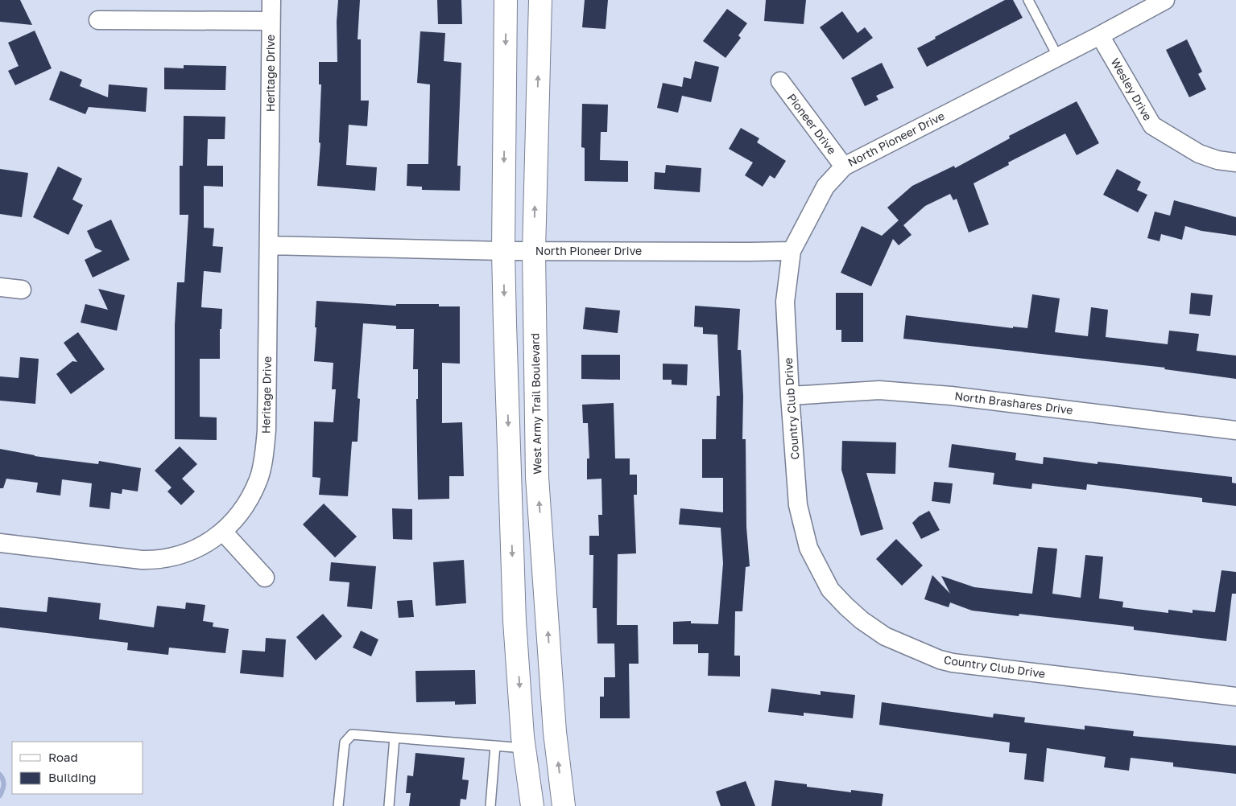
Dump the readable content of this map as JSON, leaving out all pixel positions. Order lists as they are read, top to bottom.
{
  "streets": {
    "main road": ["West Army Trail Boulevard"],
    "street": [
      "Heritage Drive",
      "Wesley Drive",
      "Pioneer Drive",
      "North Pioneer Drive",
      "North Brashares Drive",
      "Country Club Drive"
    ]
  },
  "crossings": [
    ["Wesley Drive", "North Pioneer Drive"],
    ["Pioneer Drive", "North Pioneer Drive"],
    ["North Pioneer Drive", "West Army Trail Boulevard"],
    ["North Pioneer Drive", "Country Club Drive"],
    ["North Brashares Drive", "Country Club Drive"]
  ],
  "legend": ["Road", "Building"]
}
